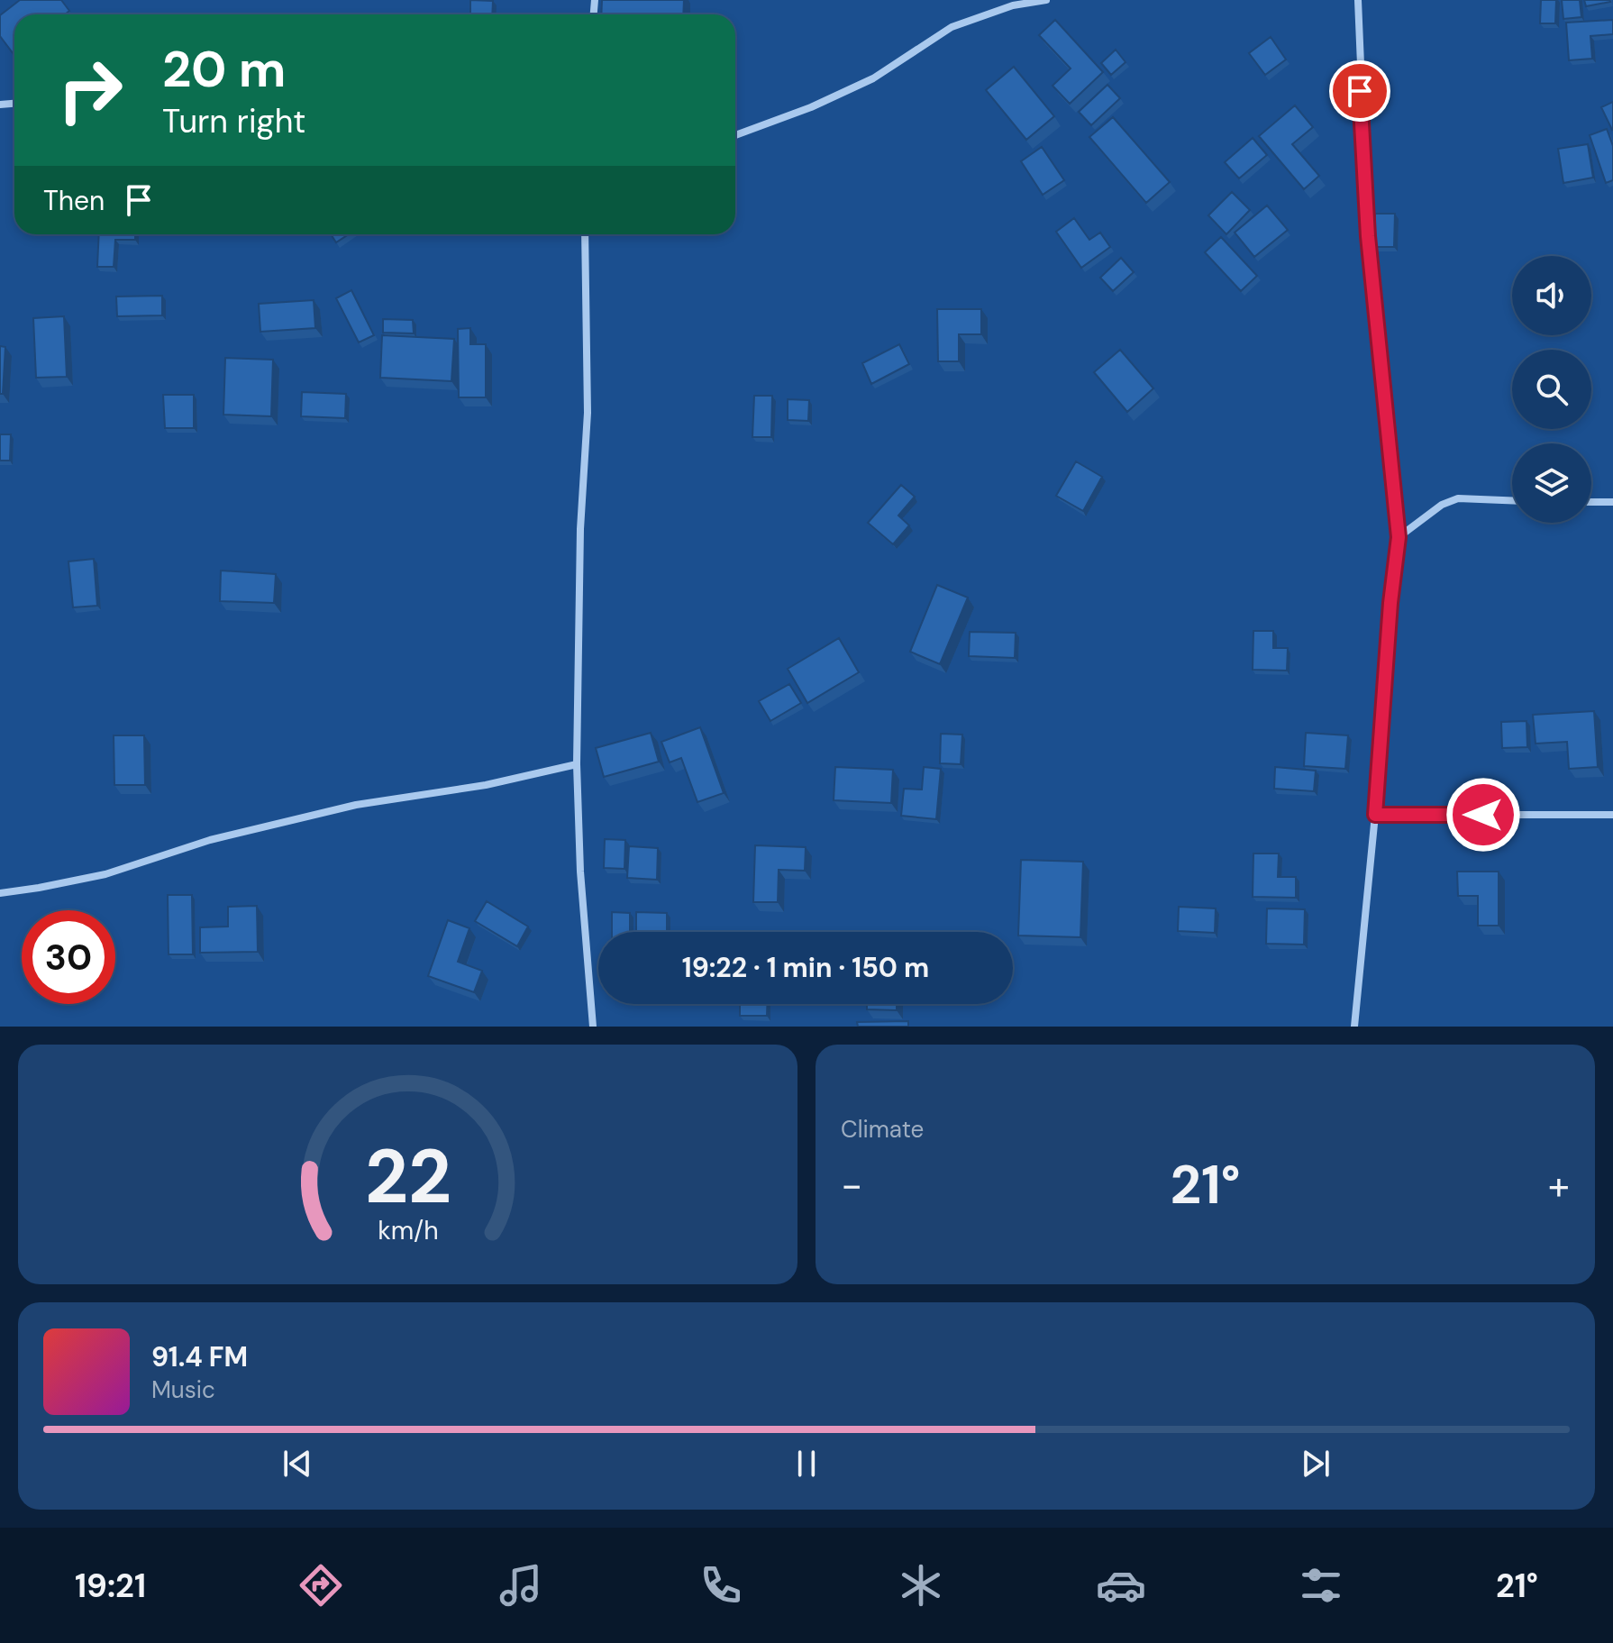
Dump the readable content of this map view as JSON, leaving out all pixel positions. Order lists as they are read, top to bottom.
{
  "page": {
    "turn": ["20 m", "Turn right"],
    "then": "Then",
    "limit": "30",
    "trip": "19:22 · 1 min · 150 m",
    "tile": "Climate",
    "heat": ["−", "21°", "+"],
    "song": ["91.4 FM", "Music"],
    "tabs": ["19:21", "21°"],
    "gauge": ["22", "km/h"]
  }
}
